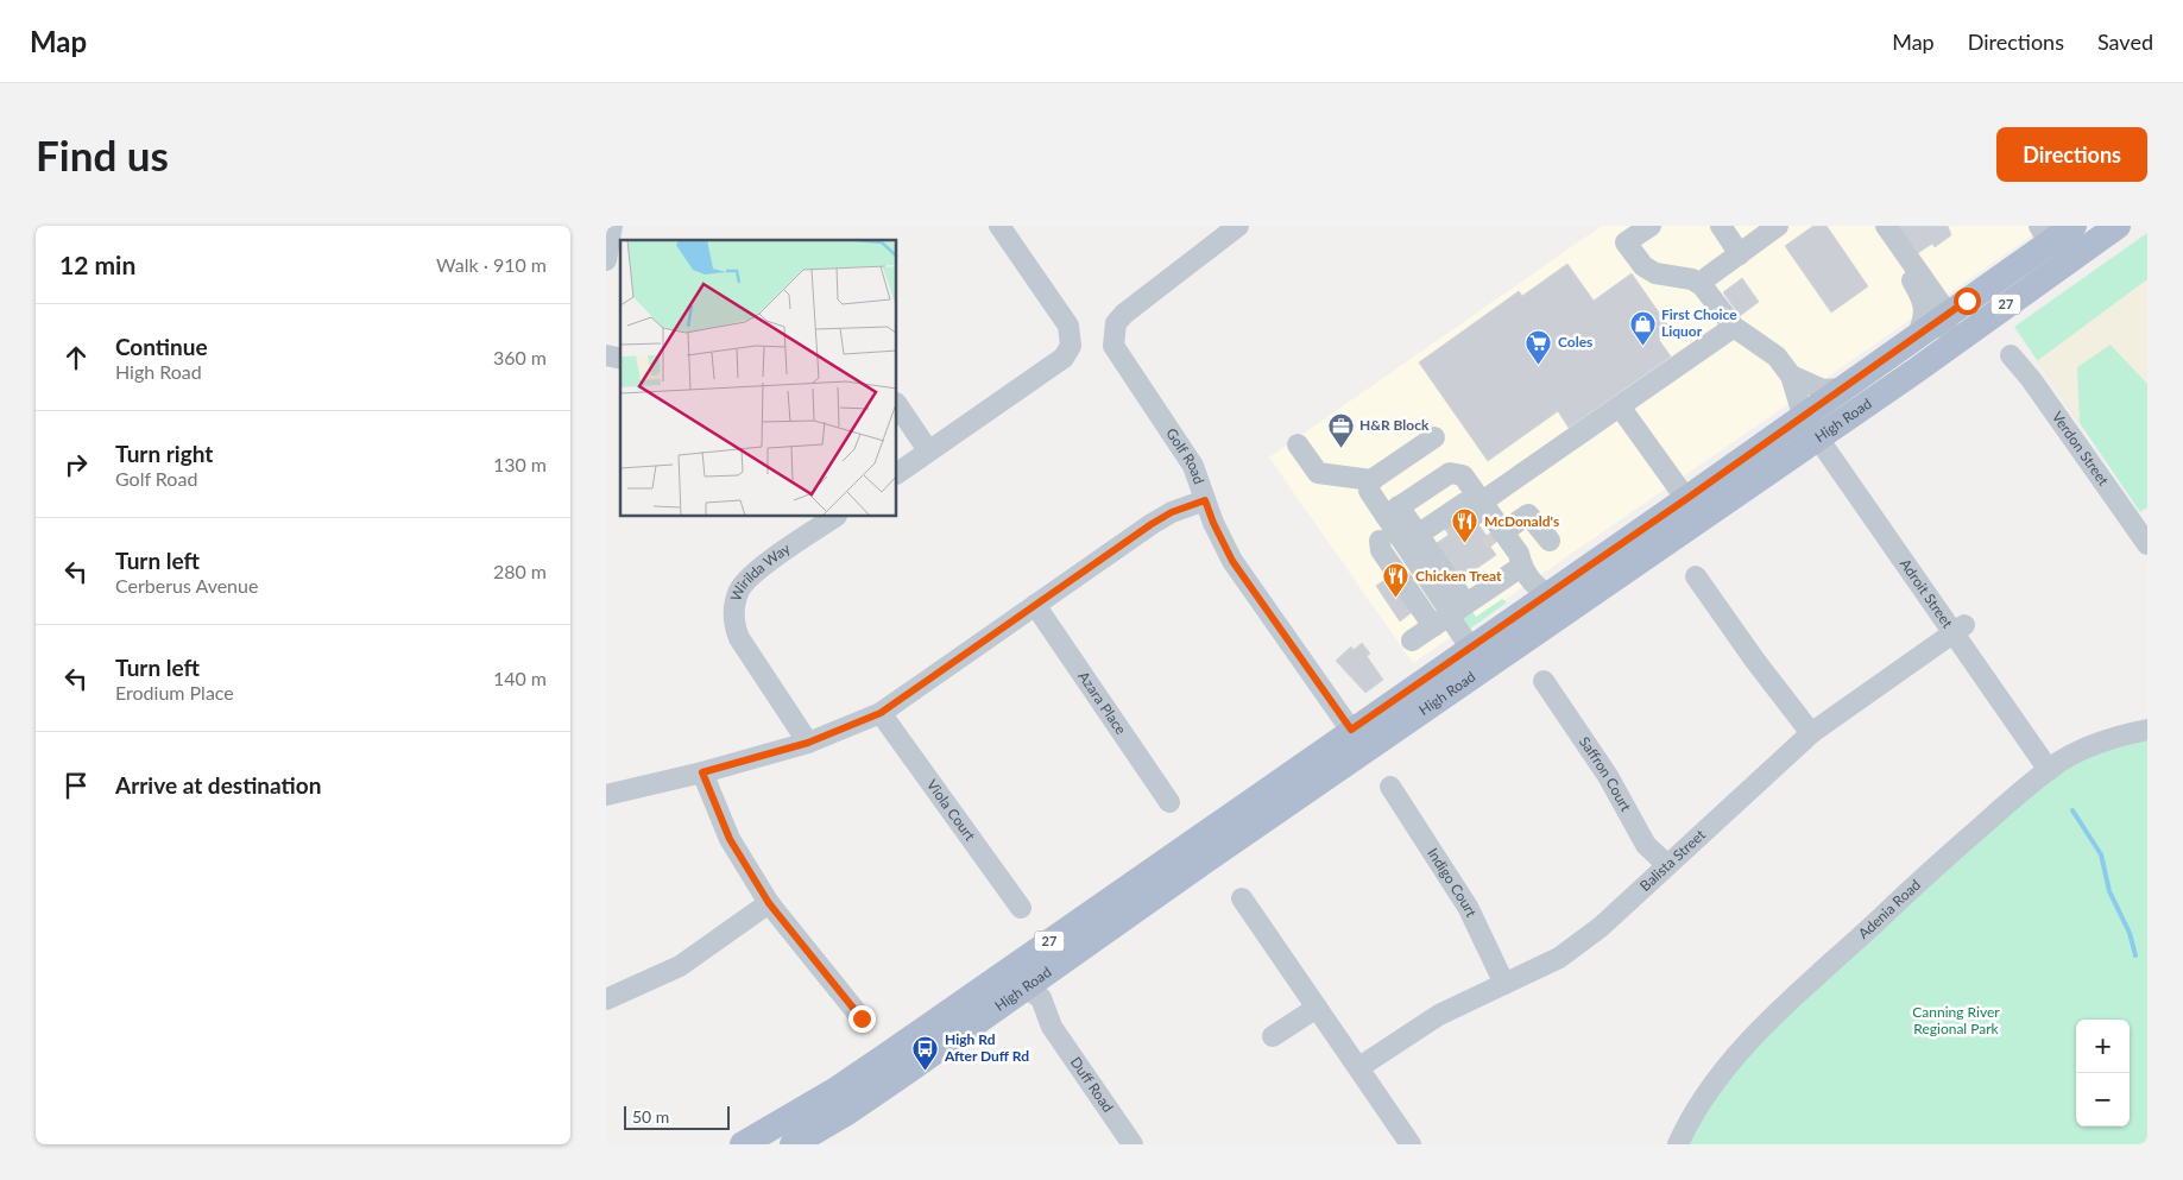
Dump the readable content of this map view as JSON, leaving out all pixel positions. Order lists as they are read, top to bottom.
{
  "streets": {
    "main road": ["27", "High Road"],
    "street": [
      "Verdon Street",
      "Golf Road",
      "Wirilda Way",
      "Adroit Street",
      "Azara Place",
      "Saffron Court",
      "Viola Court",
      "Balista Street",
      "Indigo Court",
      "Adenia Road",
      "Duff Road"
    ]
  },
  "crossings": [
    ["High Road", "Golf Road"],
    ["High Road", "Adroit Street"],
    ["High Road", "Duff Road"],
    ["Adroit Street", "Balista Street"],
    ["Adroit Street", "Adenia Road"],
    ["Saffron Court", "Balista Street"],
    ["Balista Street", "Indigo Court"]
  ],
  "parks": ["Canning River Regional Park"],
  "places": {
    "shop": ["First Choice Liquor"],
    "supermarket": ["Coles"],
    "office": ["H&R Block"],
    "restaurant": ["McDonald's", "Chicken Treat"],
    "bus stop": ["High Rd After Duff Rd"]
  },
  "scale_bar": "50 m",
  "page": {
    "header": "Map",
    "nav": ["Map", "Directions", "Saved"],
    "buttons": "Directions",
    "title": "Find us",
    "heading": ["12 min", "Walk · 910 m"],
    "list": [
      ["Continue", "High Road", "360 m"],
      ["Turn right", "Golf Road", "130 m"],
      ["Turn left", "Cerberus Avenue", "280 m"],
      ["Turn left", "Erodium Place", "140 m"],
      "Arrive at destination"
    ],
    "map_buttons": ["+", "−"],
    "scale": "50 m"
  }
}
